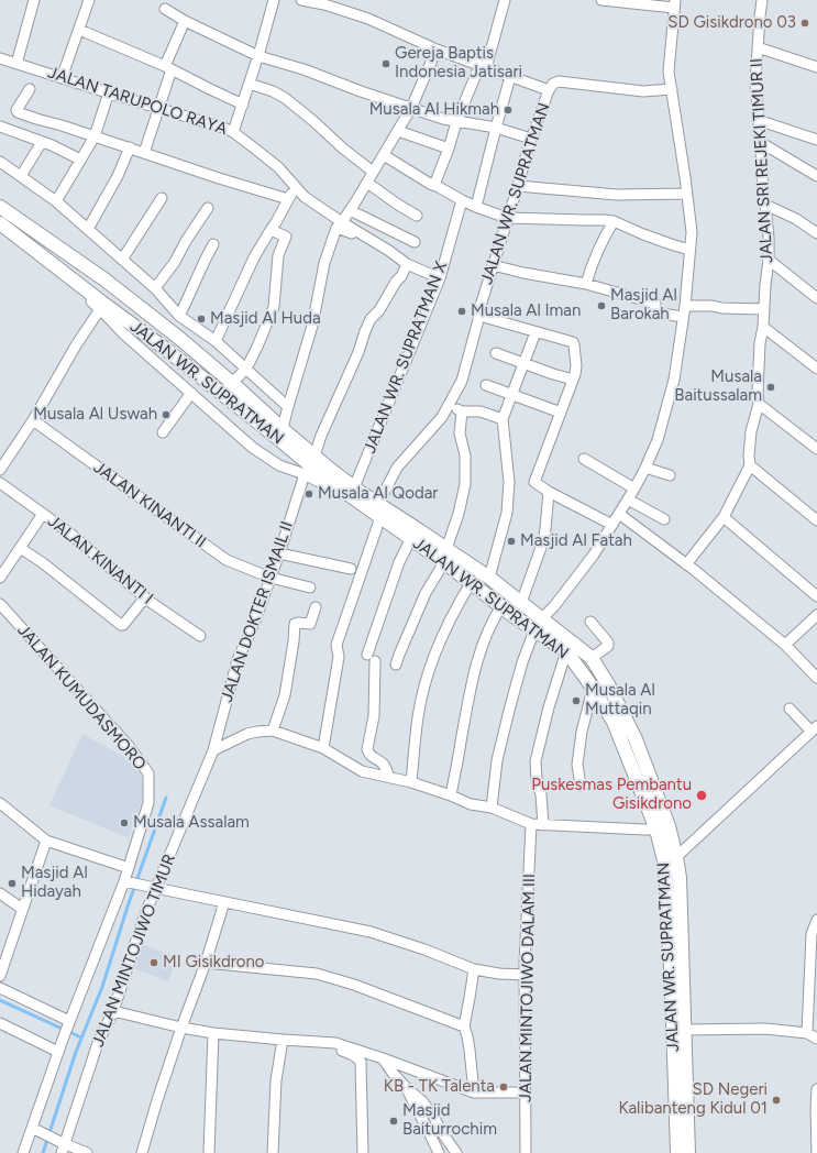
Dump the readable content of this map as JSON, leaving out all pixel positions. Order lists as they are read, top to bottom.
{
  "streets": {
    "main road": ["JALAN WR. SUPRATMAN"],
    "street": [
      "JALAN TARUPOLO RAYA",
      "JALAN SRI REJEKI TIMUR II",
      "JALAN WR. SUPRATMAN X",
      "JALAN KINANTI II",
      "JALAN KINANTI I",
      "JALAN DOKTER ISMAIL II",
      "JALAN KUMUDASMORO",
      "JALAN MINTOJIWO TIMUR",
      "JALAN MINTOJIWO DALAM III"
    ]
  },
  "crossings": [
    ["JALAN TARUPOLO RAYA", "JALAN WR. SUPRATMAN X"],
    ["JALAN WR. SUPRATMAN", "JALAN WR. SUPRATMAN X"],
    ["JALAN KINANTI II", "JALAN DOKTER ISMAIL II"],
    ["JALAN DOKTER ISMAIL II", "JALAN MINTOJIWO TIMUR"]
  ],
  "places": [
    "SD Gisikdrono 03",
    "Gereja Baptis Indonesia Jatisari",
    "Musala Al Hikmah",
    "Masjid Al Barokah",
    "Musala Al Iman",
    "Masjid Al Huda",
    "Musala Baitussalam",
    "Musala Al Uswah",
    "Musala Al Qodar",
    "Masjid Al Fatah",
    "Musala Al Muttaqin",
    "Puskesmas Pembantu Gisikdrono",
    "Musala Assalam",
    "Masjid Al Hidayah",
    "MI Gisikdrono",
    "KB - TK Talenta",
    "SD Negeri Kalibanteng Kidul 01",
    "Masjid Baiturrochim"
  ]
}
